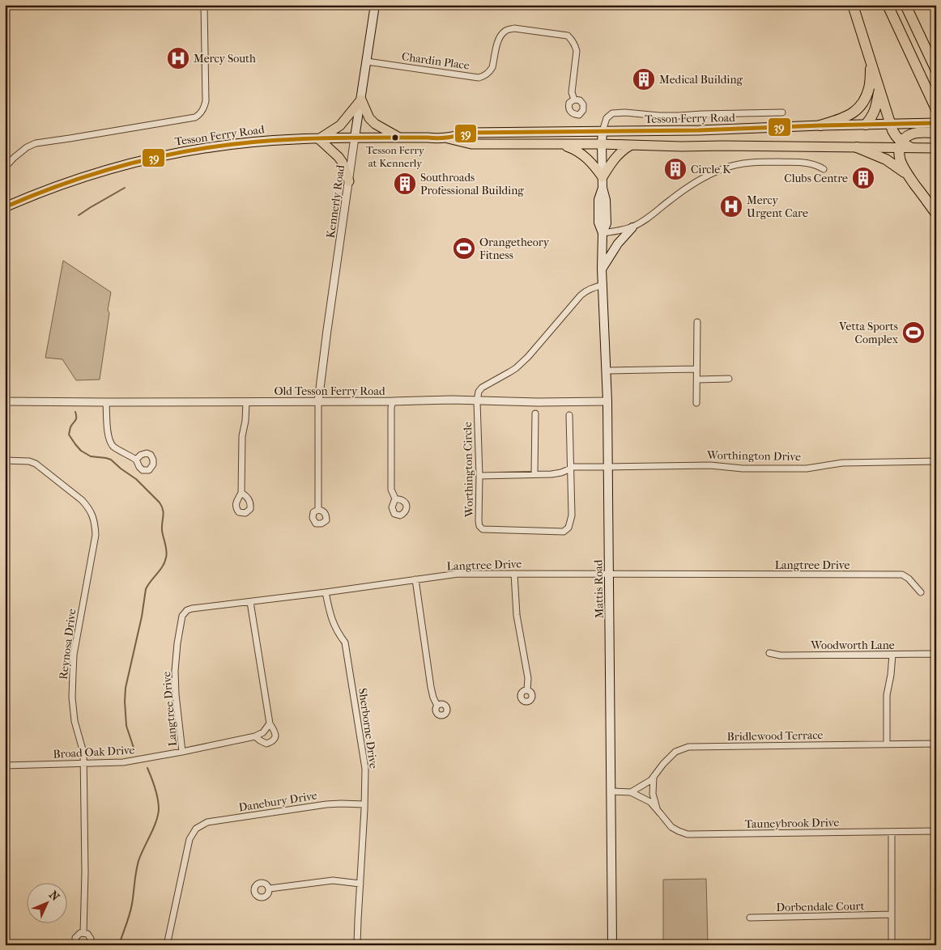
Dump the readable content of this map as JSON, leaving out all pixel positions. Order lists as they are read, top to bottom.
{
  "streets": {
    "highway": ["Tesson Ferry Road"],
    "main road": ["Kennerly Road", "Mattis Road"],
    "street": [
      "Chardin Place",
      "Old Tesson Ferry Road",
      "Worthington Drive",
      "Worthington Circle",
      "Langtree Drive",
      "Reynosa Drive",
      "Woodworth Lane",
      "Sherborne Drive",
      "Bridlewood Terrace",
      "Broad Oak Drive",
      "Danebury Drive",
      "Tauneybrook Drive",
      "Dorbendale Court"
    ]
  },
  "crossings": [
    ["Chardin Place", "Kennerly Road"],
    ["Tesson Ferry Road", "Kennerly Road"],
    ["Tesson Ferry Road", "Mattis Road"],
    ["Kennerly Road", "Old Tesson Ferry Road"],
    ["Old Tesson Ferry Road", "Worthington Circle"],
    ["Worthington Drive", "Worthington Circle"],
    ["Worthington Drive", "Mattis Road"],
    ["Langtree Drive", "Mattis Road"],
    ["Langtree Drive", "Sherborne Drive"],
    ["Langtree Drive", "Broad Oak Drive"],
    ["Mattis Road", "Tauneybrook Drive"],
    ["Reynosa Drive", "Broad Oak Drive"],
    ["Sherborne Drive", "Danebury Drive"],
    ["Bridlewood Terrace", "Tauneybrook Drive"]
  ],
  "places": {
    "hospital": ["Mercy South", "Mercy Urgent Care"],
    "building": [
      "Medical Building",
      "Circle K",
      "Clubs Centre",
      "Southroads Professional Building"
    ],
    "other": ["Tesson Ferry at Kennerly"],
    "sports": ["Orangetheory Fitness", "Vetta Sports Complex"]
  },
  "lines": ["transit line 39"],
  "north": "top right"
}
